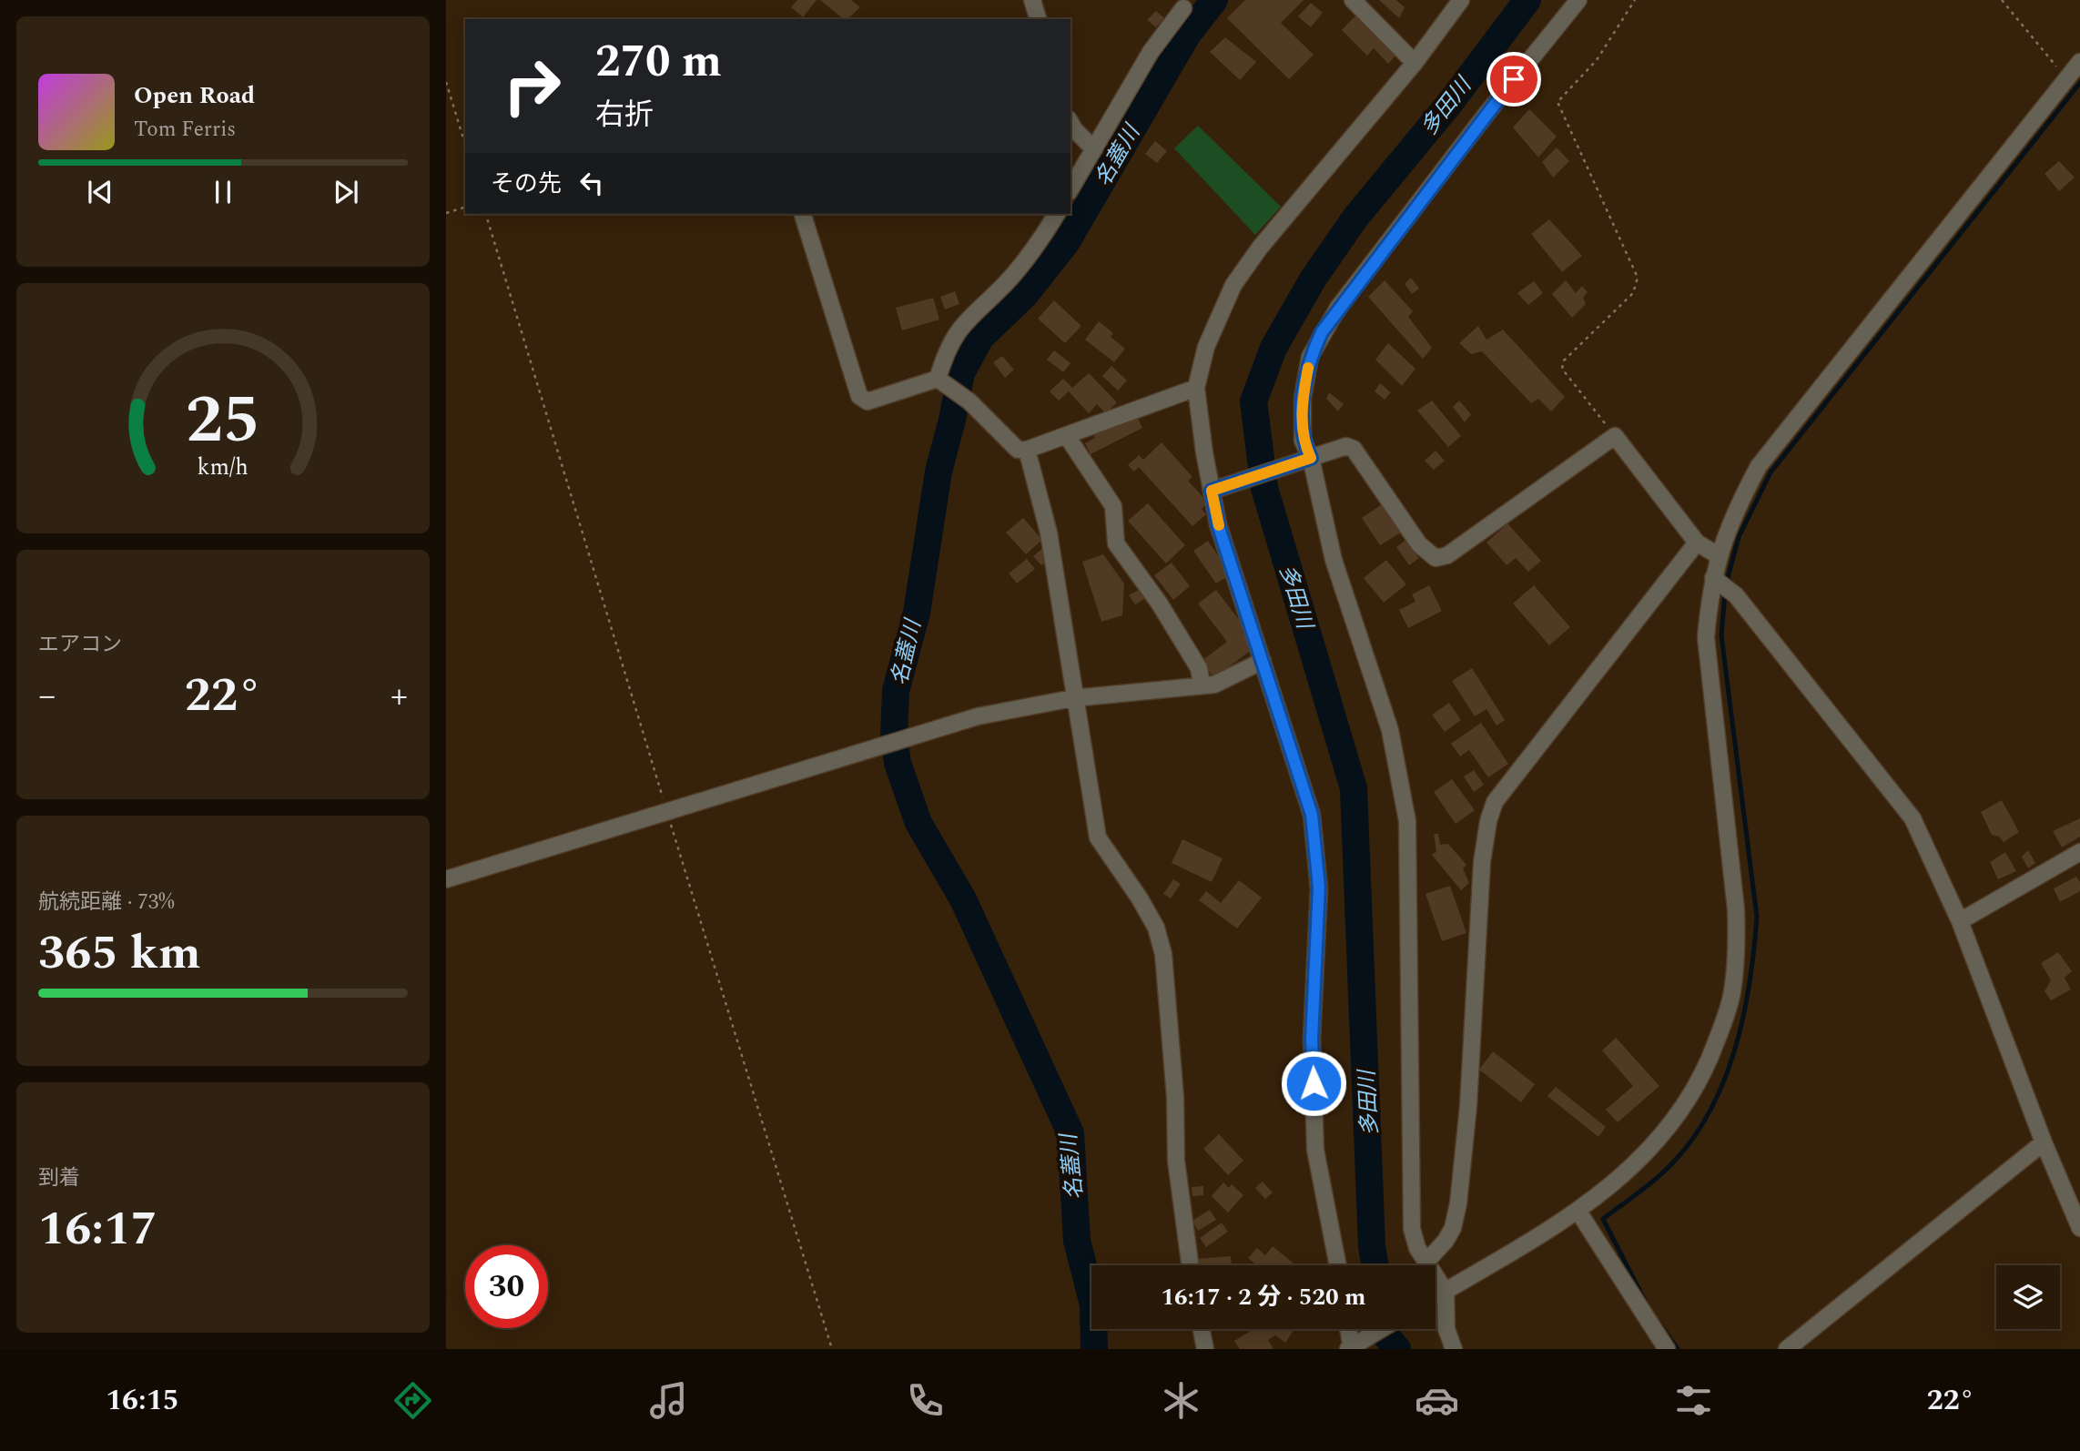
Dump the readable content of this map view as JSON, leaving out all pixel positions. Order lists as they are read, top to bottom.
{
  "water": ["多田川", "名蓋川"],
  "page": {
    "turn": ["270 m", "右折"],
    "song": ["Open Road", "Tom Ferris"],
    "then": "その先",
    "tile": [
      "エアコン",
      ["航続距離 · 73%", "365 km"],
      ["到着", "16:17"]
    ],
    "heat": ["−", "22°", "+"],
    "limit": "30",
    "trip": "16:17 · 2 分 · 520 m",
    "tabs": ["16:15", "22°"],
    "gauge": ["25", "km/h"]
  }
}
